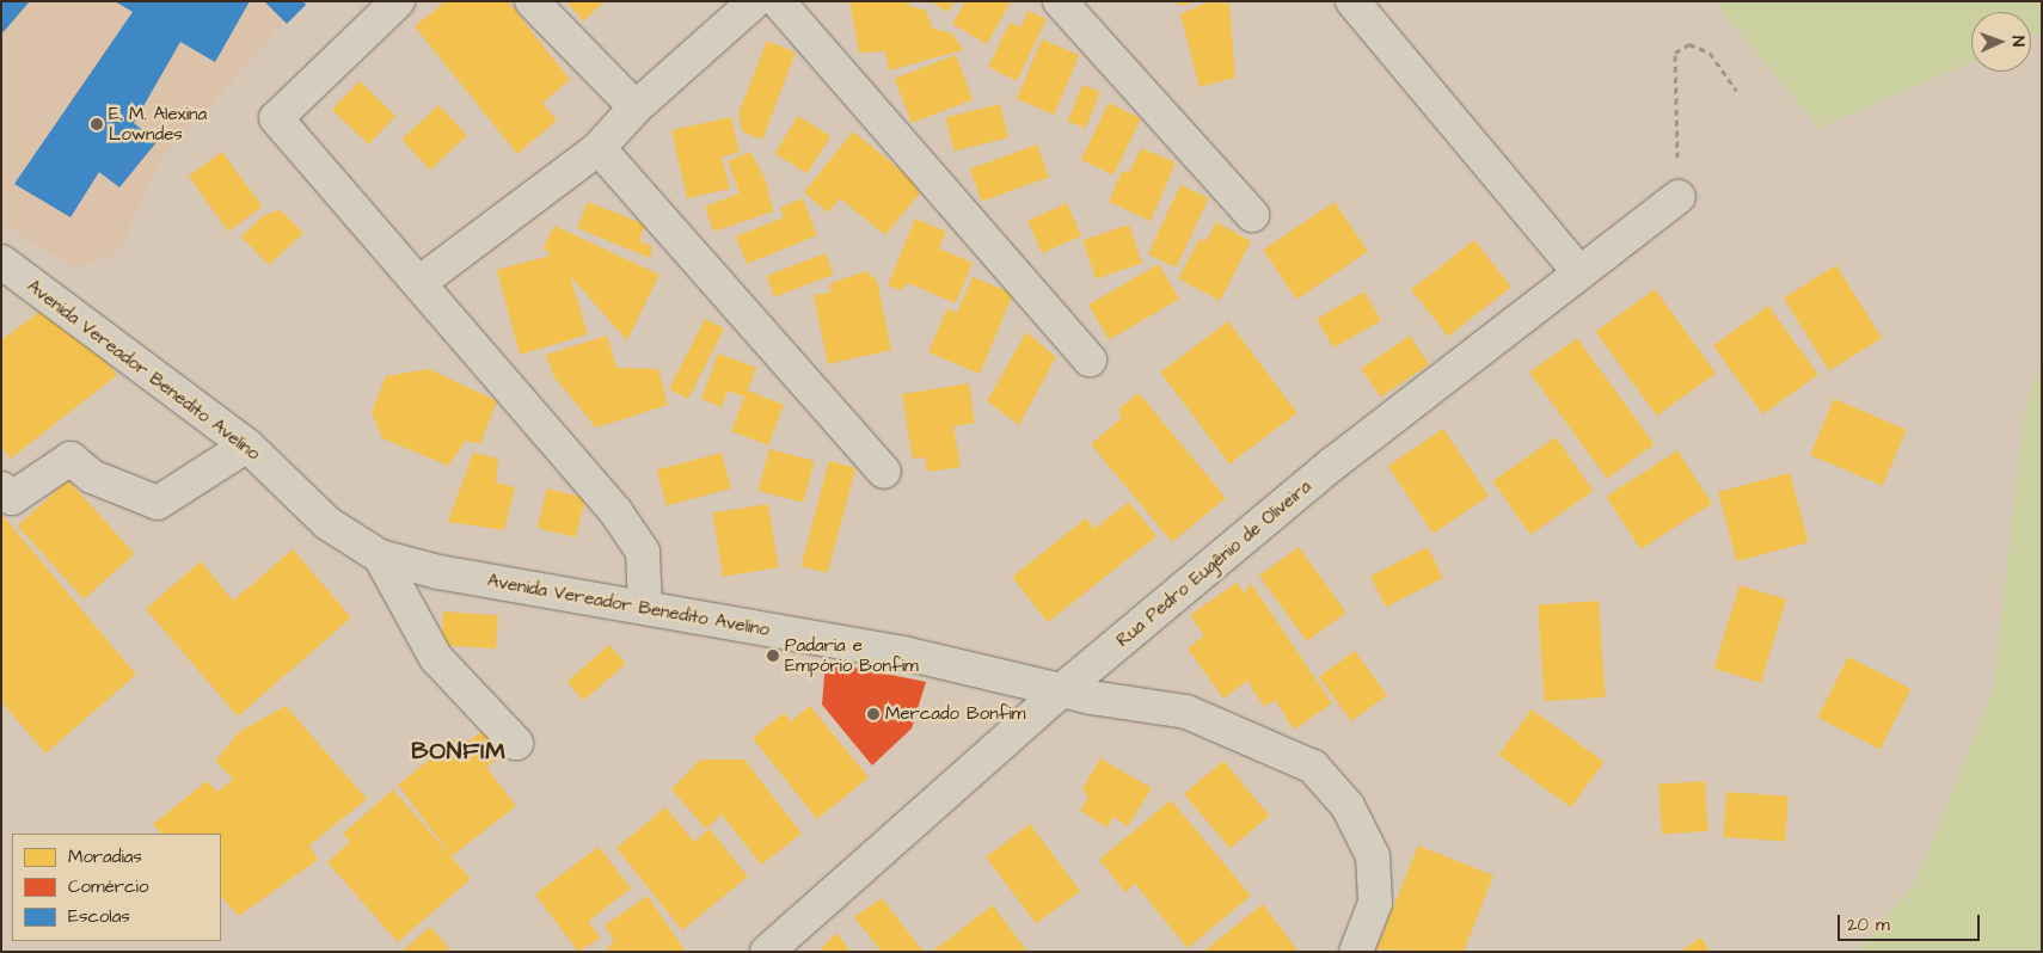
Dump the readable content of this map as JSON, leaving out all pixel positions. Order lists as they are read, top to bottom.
{
  "streets": {
    "street": ["Avenida Vereador Benedito Avelino", "Rua Pedro Eugênio de Oliveira"]
  },
  "crossings": [
    ["Avenida Vereador Benedito Avelino", "Rua Pedro Eugênio de Oliveira"]
  ],
  "districts": ["BONFIM"],
  "places": ["E. M. Alexina Lowndes", "Padaria e Empório Bonfim", "Mercado Bonfim"],
  "legend": ["Moradias", "Comércio", "Escolas"],
  "scale_bar": "20 m",
  "north": "right"
}
